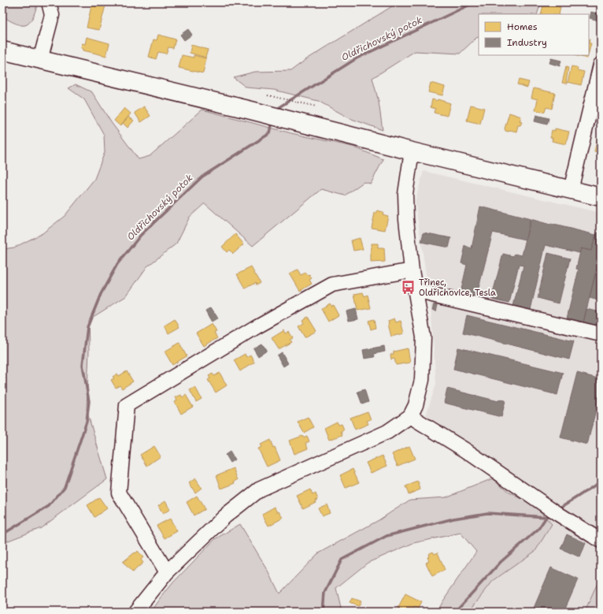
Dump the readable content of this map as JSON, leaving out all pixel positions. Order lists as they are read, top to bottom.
{
  "water": ["Oldřichovský potok"],
  "places": {
    "bus stop": ["Třinec, Oldřichovice, Tesla"]
  },
  "legend": ["Homes", "Industry"]
}
